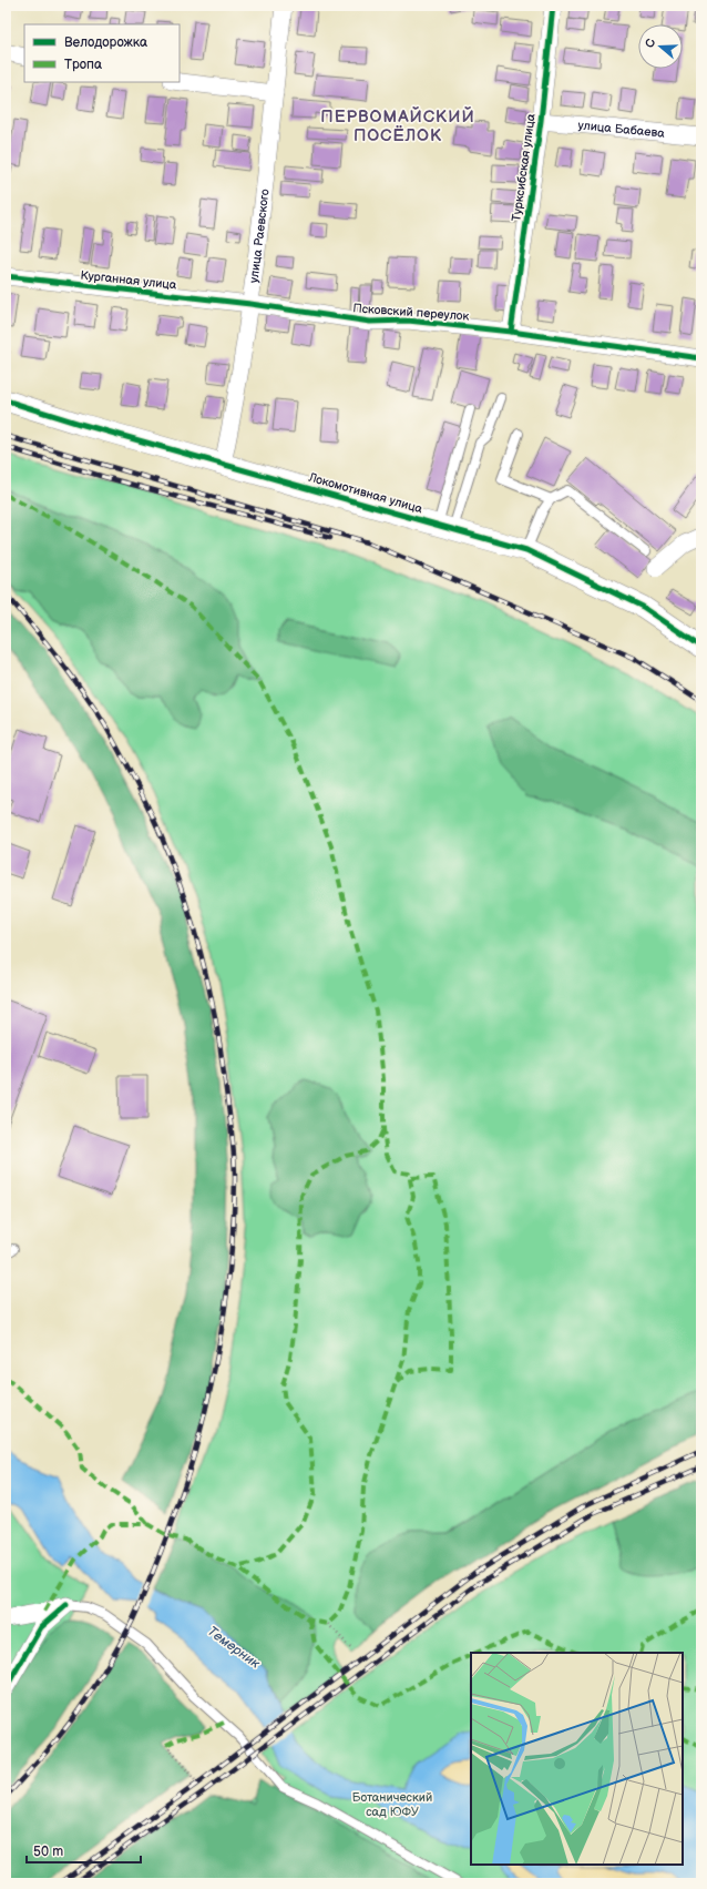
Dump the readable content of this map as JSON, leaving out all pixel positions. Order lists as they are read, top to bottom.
{
  "streets": {
    "street": [
      "улица Бабаева",
      "Турксибская улица",
      "улица Раевского",
      "Курганная улица",
      "Псковский переулок",
      "Локомотивная улица"
    ]
  },
  "crossings": [
    ["улица Бабаева", "Турксибская улица"],
    ["Турксибская улица", "Псковский переулок"],
    ["улица Раевского", "Курганная улица"],
    ["улица Раевского", "Псковский переулок"],
    ["улица Раевского", "Локомотивная улица"],
    ["Курганная улица", "Псковский переулок"]
  ],
  "districts": ["ПЕРВОМАЙСКИЙ ПОСЁЛОК"],
  "water": ["Темерник"],
  "parks": ["Ботанический сад ЮФУ"],
  "legend": ["Велодорожка", "Тропа"],
  "scale_bar": "50 m",
  "north": "left"
}
